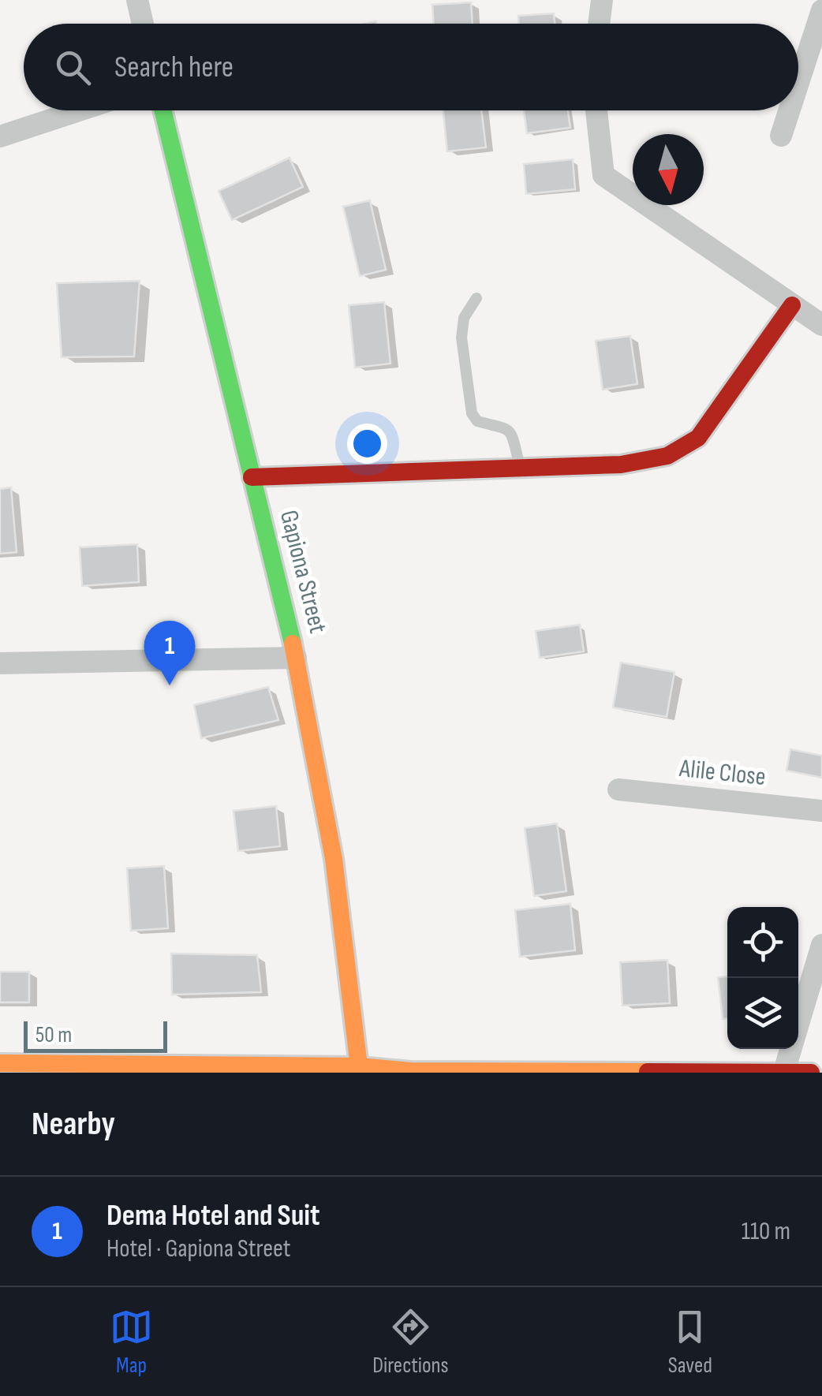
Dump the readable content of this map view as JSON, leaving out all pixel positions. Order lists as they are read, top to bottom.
{
  "streets": {
    "street": ["Gapiona Street", "Alile Close"]
  },
  "scale_bar": "50 m",
  "north": "bottom",
  "page": {
    "search": "Search here",
    "pins": "1",
    "scale": "50 m",
    "heading": "Nearby",
    "list": [
      {
        "mark": "1",
        "name": "Dema Hotel and Suit",
        "note": "Hotel · Gapiona Street",
        "value": "110 m"
      }
    ],
    "nav": ["Map", "Directions", "Saved"]
  }
}
